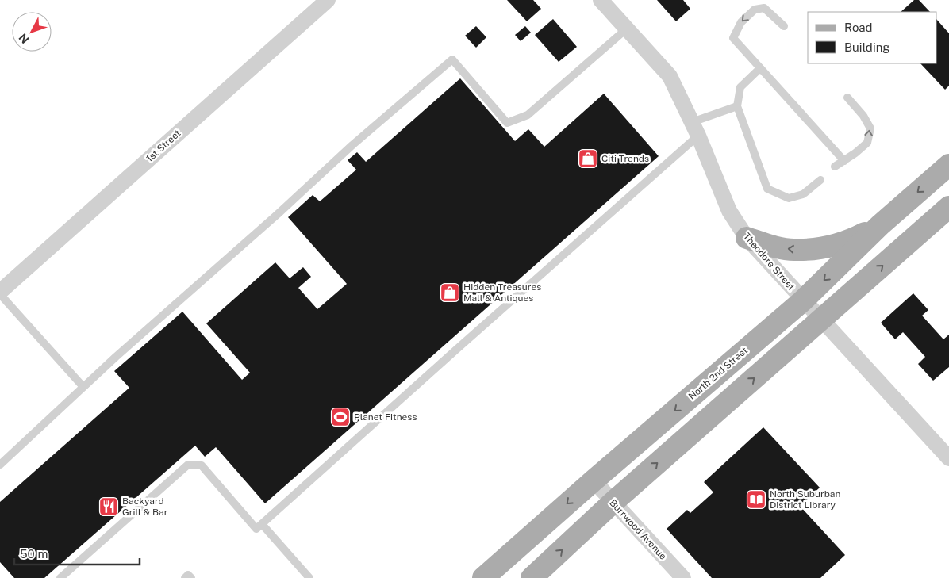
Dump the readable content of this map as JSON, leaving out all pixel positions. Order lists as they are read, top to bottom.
{
  "streets": {
    "main road": ["North 2nd Street"],
    "street": ["1st Street", "Theodore Street", "Burrwood Avenue"]
  },
  "crossings": [
    ["Theodore Street", "North 2nd Street"],
    ["North 2nd Street", "Burrwood Avenue"]
  ],
  "places": {
    "shop": ["Citi Trends", "Hidden Treasures Mall & Antiques"],
    "sports": ["Planet Fitness"],
    "library": ["North Suburban District Library"],
    "restaurant": ["Backyard Grill & Bar"]
  },
  "legend": ["Road", "Building"],
  "scale_bar": "50 m",
  "north": "bottom left"
}
